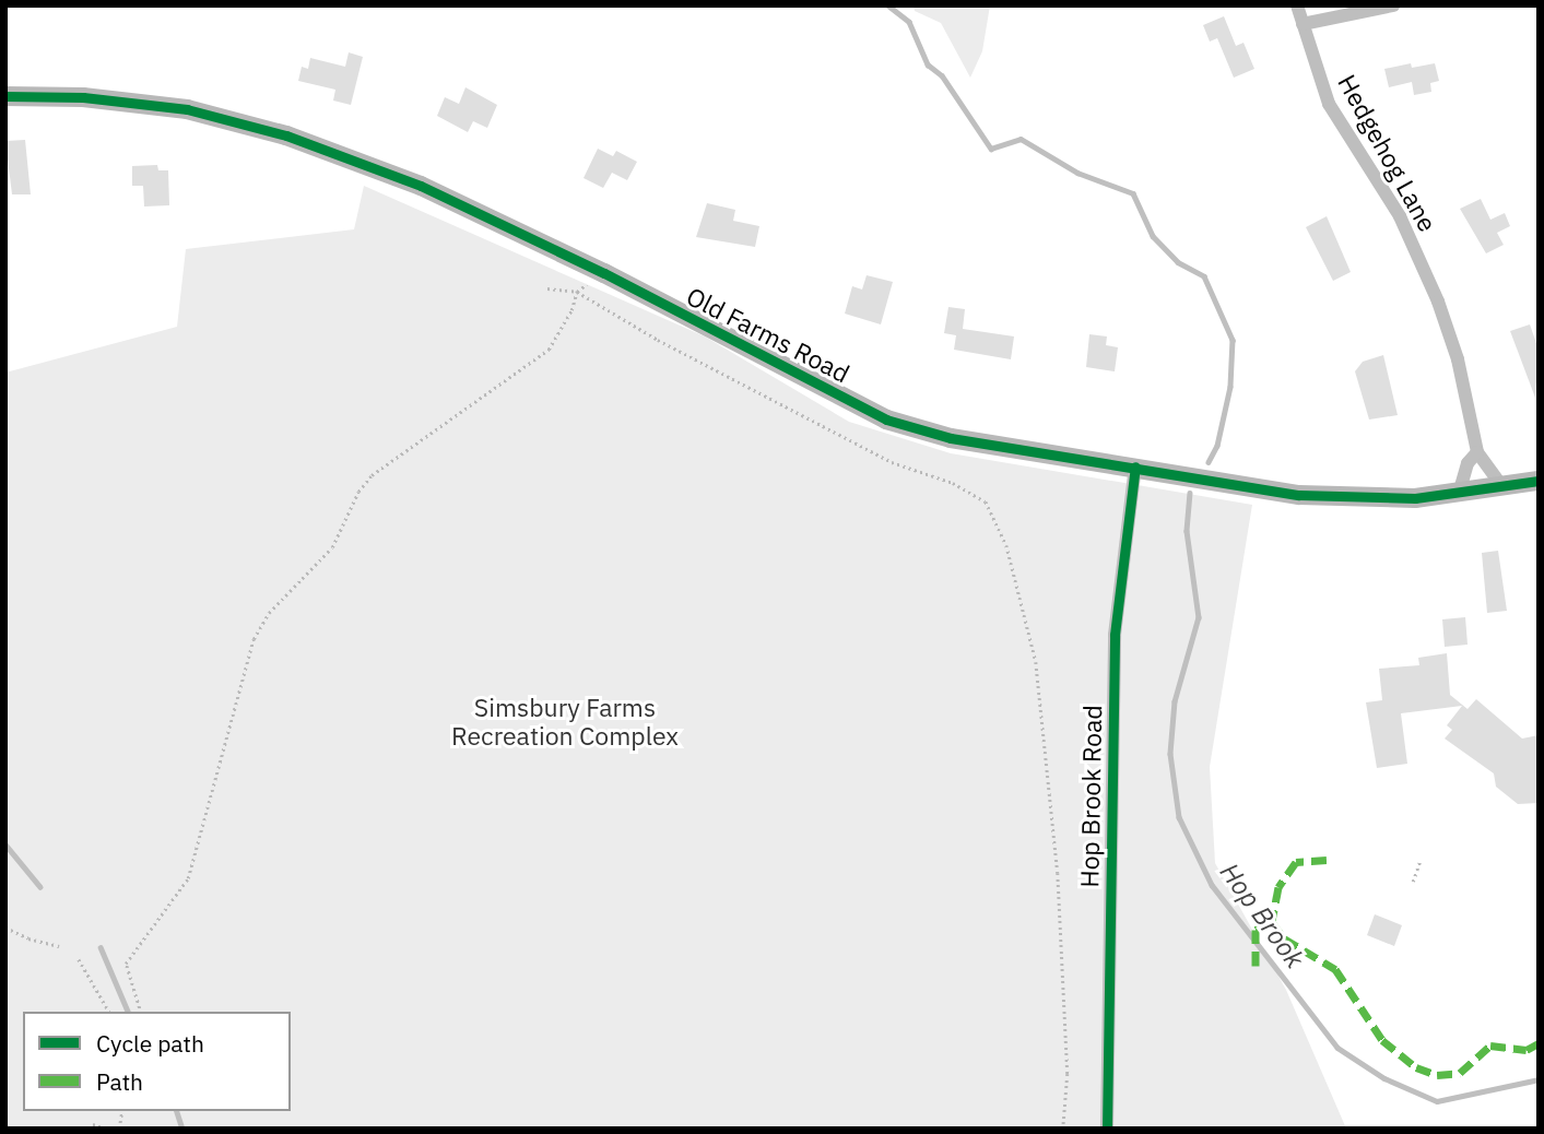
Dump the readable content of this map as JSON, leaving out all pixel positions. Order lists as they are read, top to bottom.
{
  "streets": {
    "street": ["Hedgehog Lane", "Old Farms Road", "Hop Brook Road"]
  },
  "crossings": [
    ["Hedgehog Lane", "Old Farms Road"],
    ["Old Farms Road", "Hop Brook Road"]
  ],
  "water": ["Hop Brook"],
  "parks": ["Simsbury Farms Recreation Complex"],
  "legend": ["Cycle path", "Path"]
}
